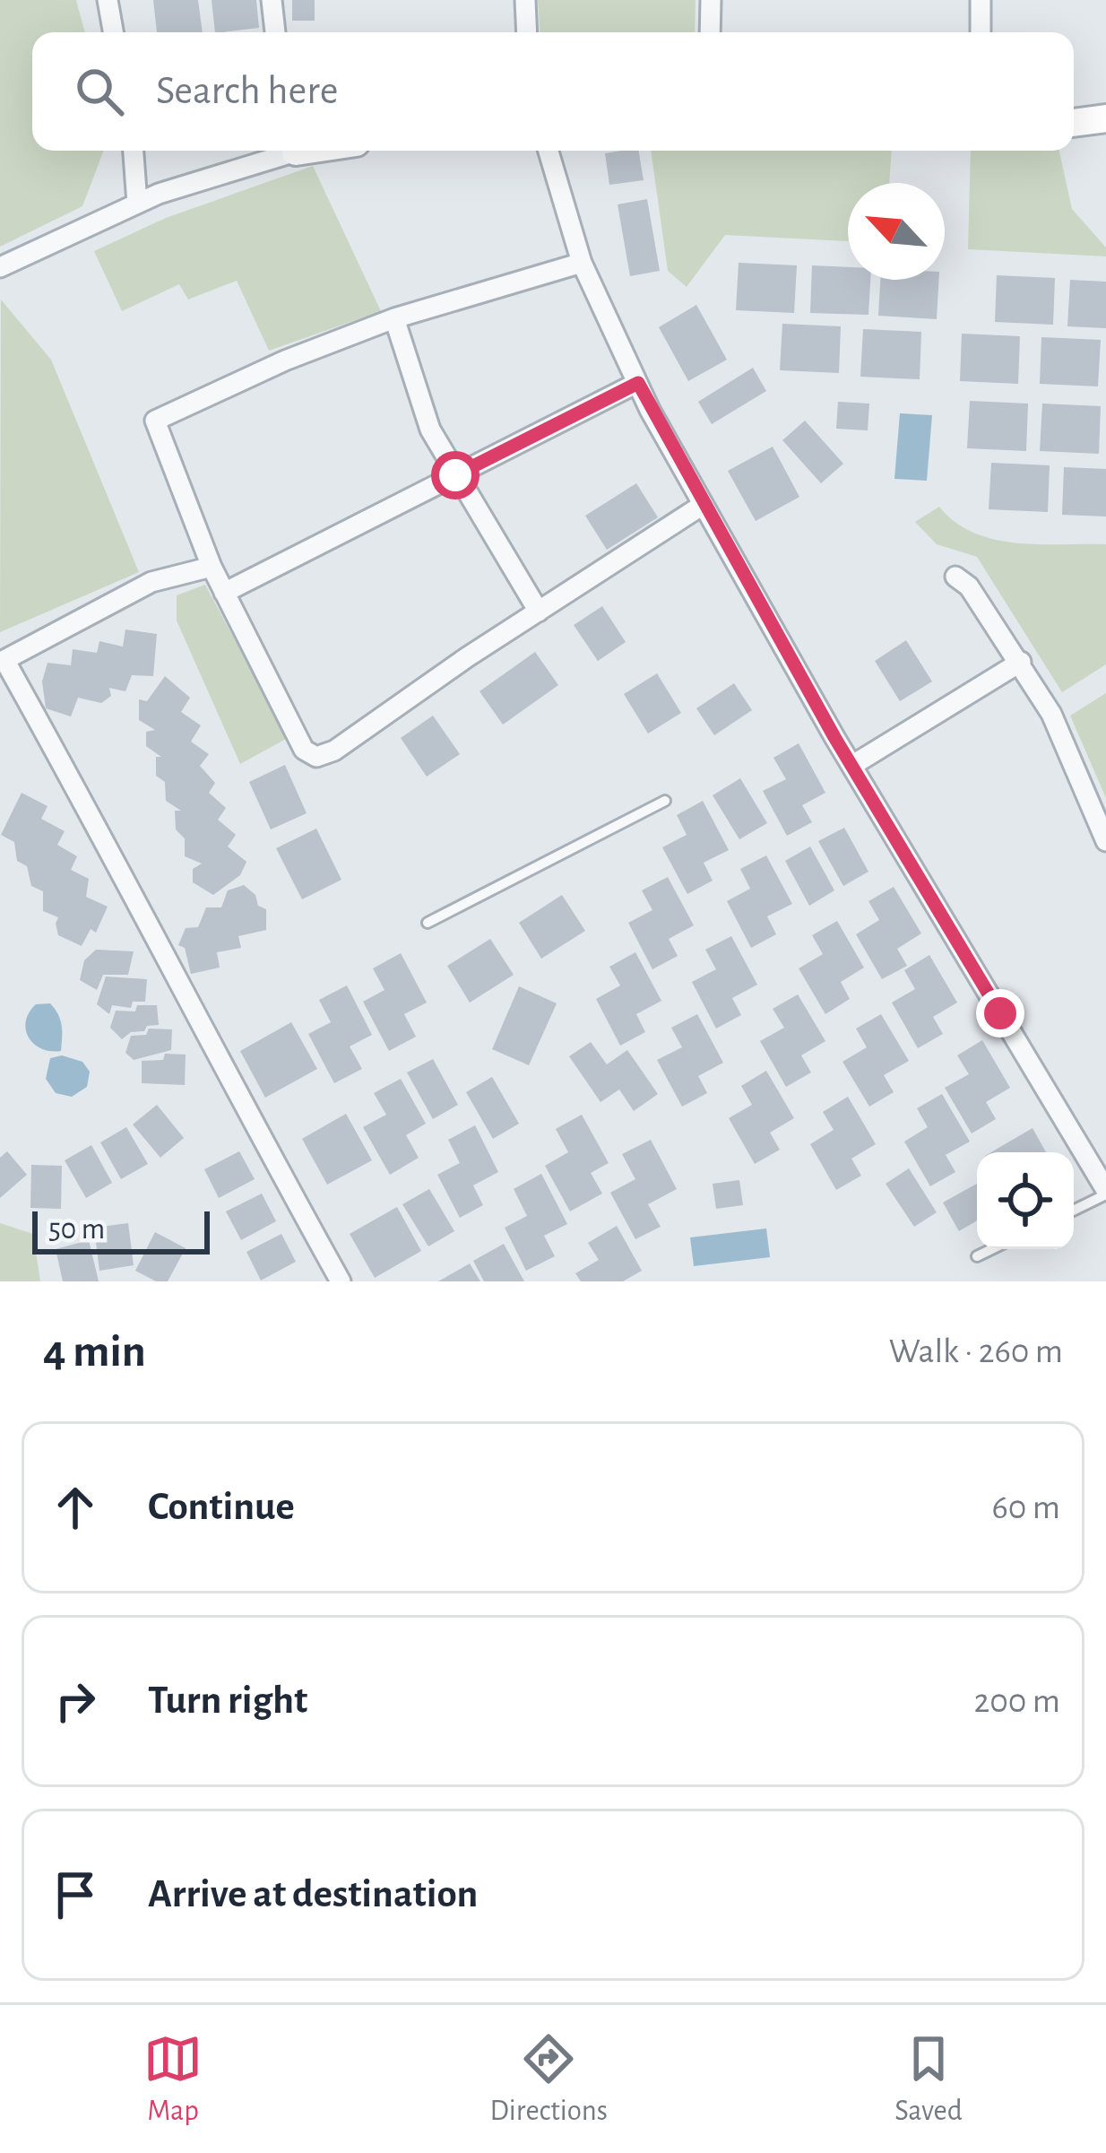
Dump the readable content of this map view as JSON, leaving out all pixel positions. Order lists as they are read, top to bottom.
{
  "scale_bar": "50 m",
  "north": "top left",
  "page": {
    "search": "Search here",
    "scale": "50 m",
    "heading": ["4 min", "Walk · 260 m"],
    "list": [
      ["Continue", "60 m"],
      ["Turn right", "200 m"],
      "Arrive at destination"
    ],
    "nav": ["Map", "Directions", "Saved"]
  }
}
